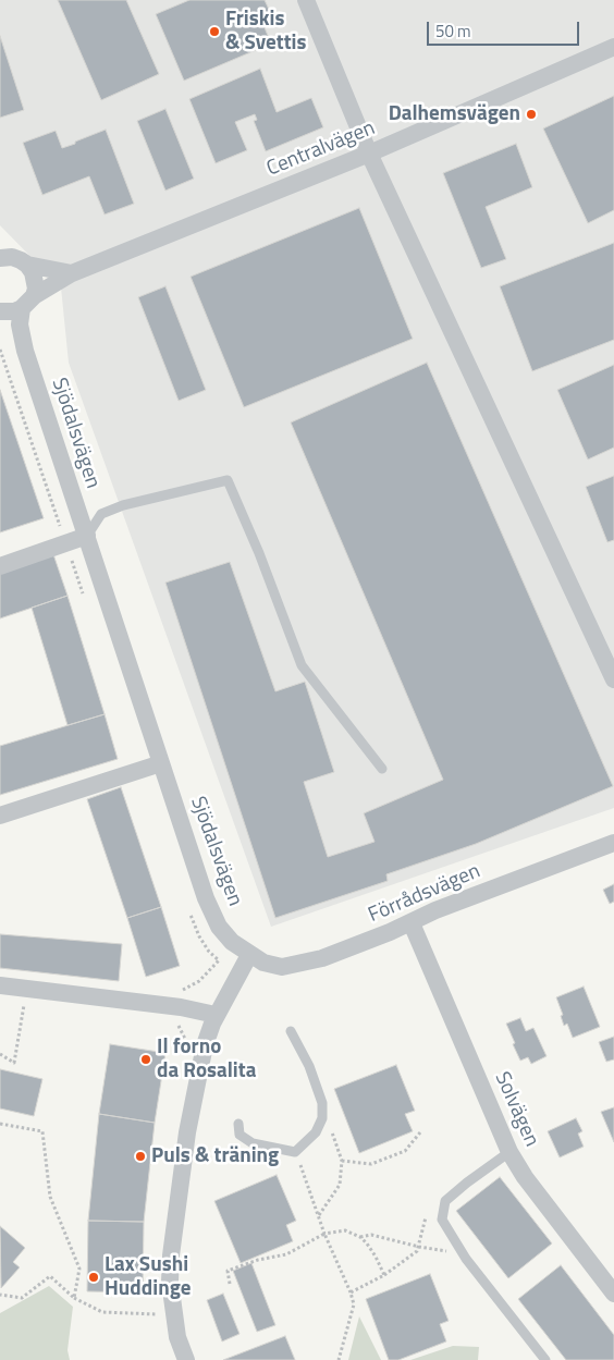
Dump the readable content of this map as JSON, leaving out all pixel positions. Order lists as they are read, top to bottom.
{
  "streets": {
    "street": [
      "Centralvägen",
      "Sjödalsvägen",
      "Förrådsvägen",
      "Solvägen"
    ]
  },
  "crossings": [
    ["Centralvägen", "Sjödalsvägen"],
    ["Sjödalsvägen", "Förrådsvägen"],
    ["Förrådsvägen", "Solvägen"]
  ],
  "places": [
    "Friskis & Svettis",
    "Dalhemsvägen",
    "Il forno da Rosalita",
    "Puls & träning",
    "Lax Sushi Huddinge"
  ],
  "scale_bar": "50 m"
}
